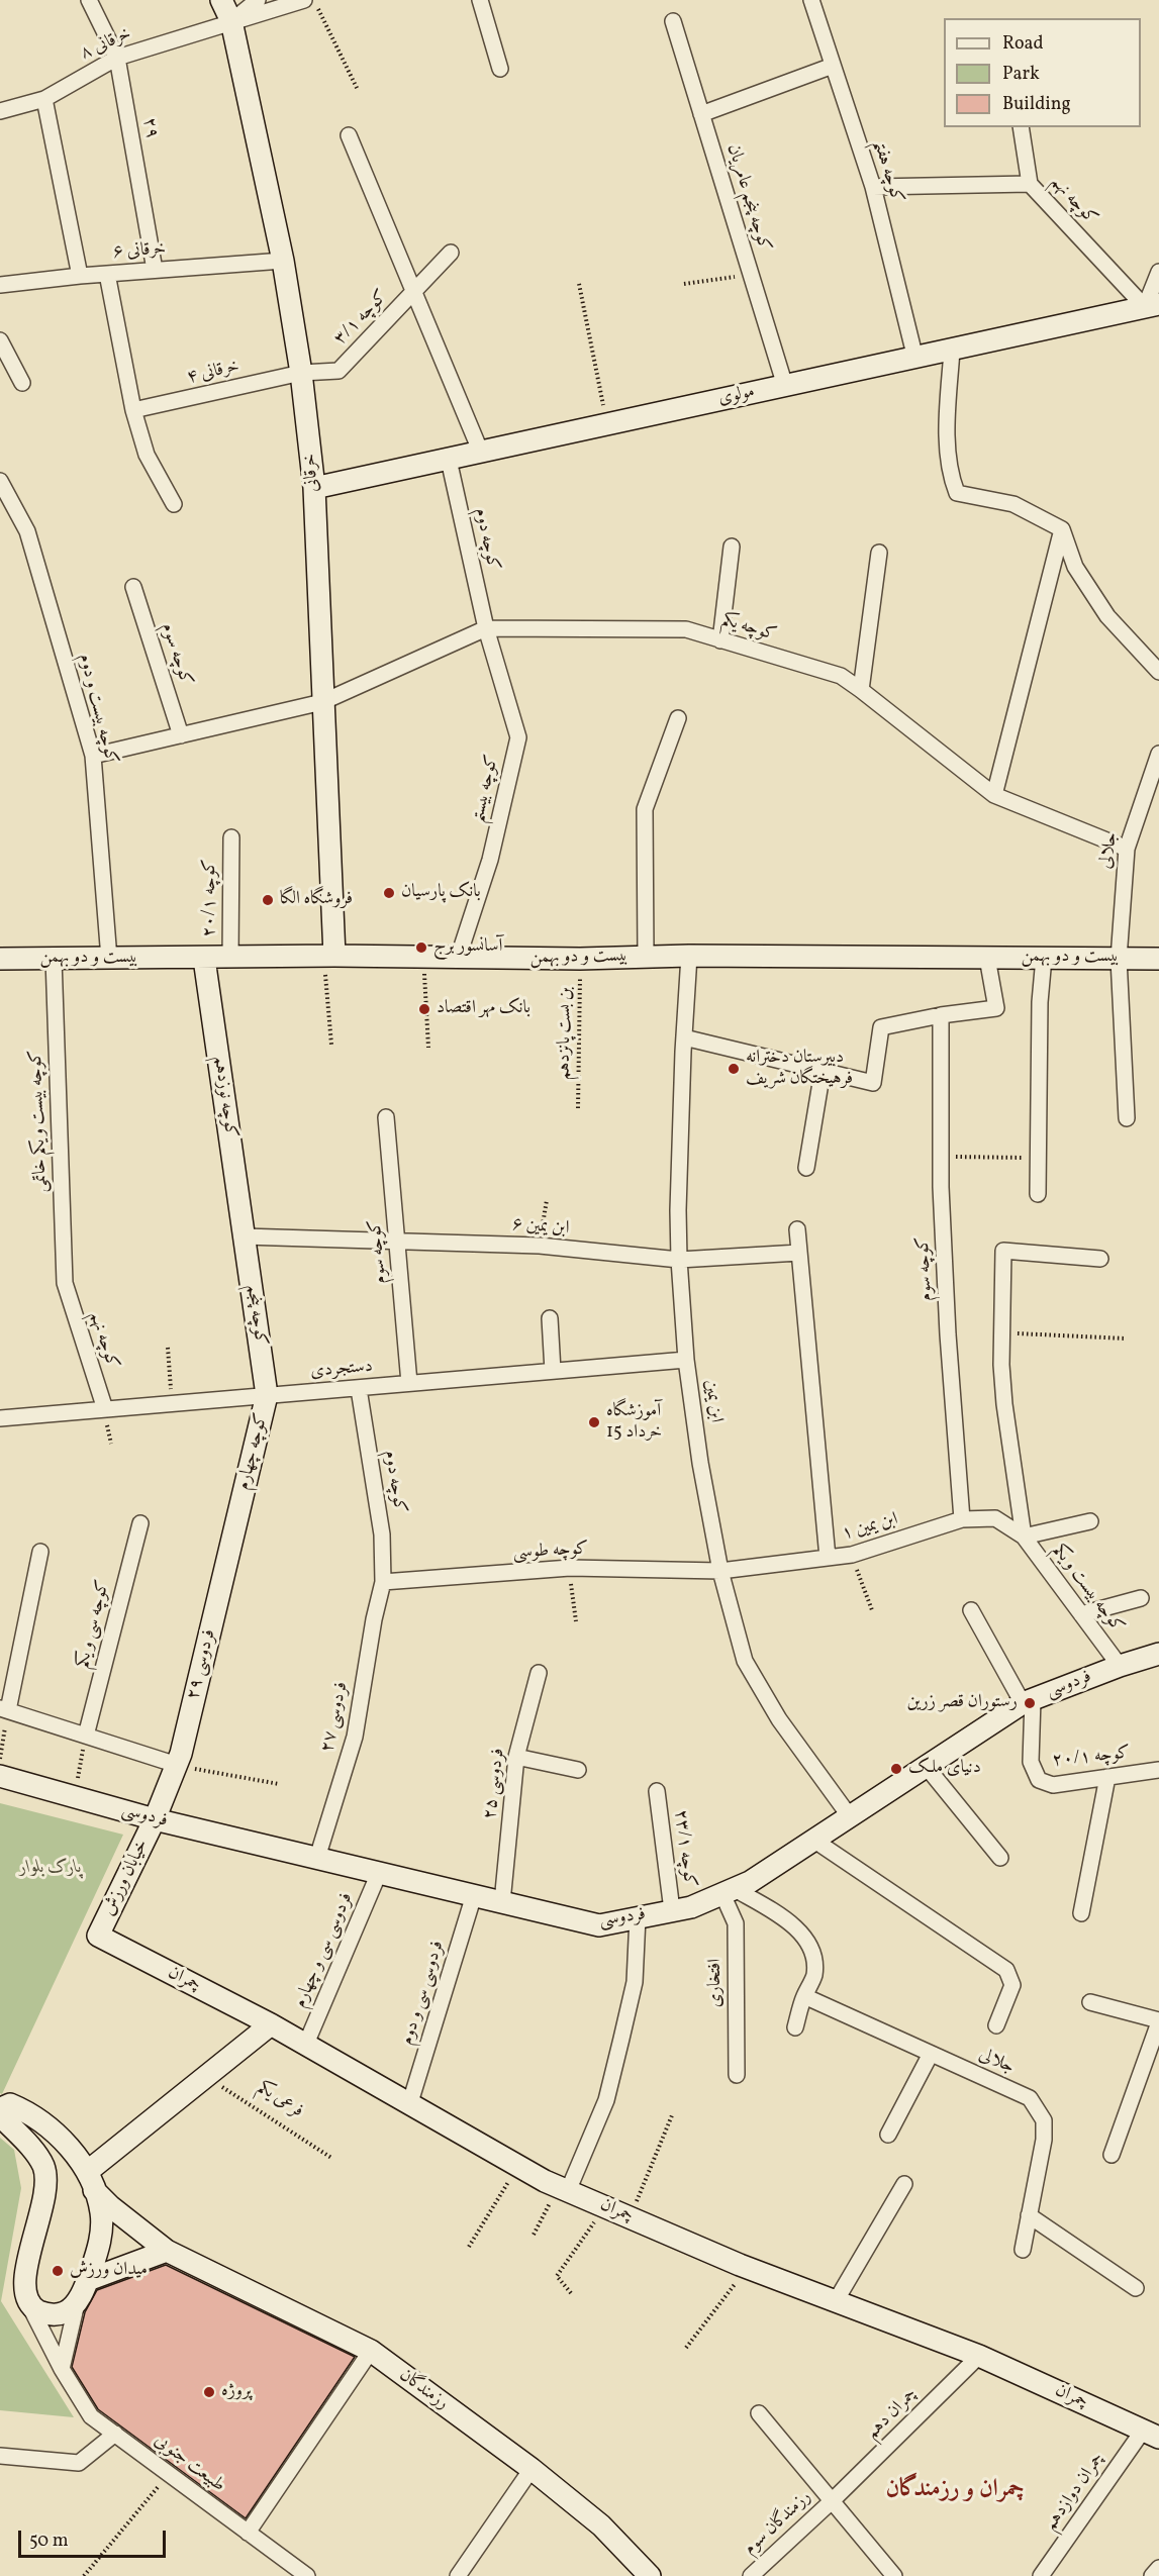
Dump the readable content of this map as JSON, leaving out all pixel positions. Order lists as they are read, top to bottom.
{
  "streets": {
    "street": [
      "خرقانی ۸",
      "۲۹",
      "کوچه هفتم",
      "کوچه پنجم عامریان",
      "کوچه نهم",
      "خرقانی ۶",
      "کوچه ۳/۱",
      "خرقانی ۴",
      "مولوی",
      "خرقانی",
      "کوچه دوم",
      "کوچه یکم",
      "کوچه سوم",
      "کوچه بیست و دوم",
      "کوچه بیستم",
      "جلالی",
      "کوچه ۲۰/۱",
      "بیست و دو بهمن",
      "کوچه نوزدهم",
      "کوچه بیست و یکم خاتمی",
      "ابن یمین ۶",
      "کوچه پنجم",
      "دستجردی",
      "ابن یمین",
      "کوچه چهارم",
      "ابن یمین ۱",
      "کوچه طوسی",
      "کوچه بیست و یکم",
      "کوچه سی و یکم",
      "فردوسی ۲۹",
      "فردوسی",
      "فردوسی ۲۷",
      "فردوسی ۲۵",
      "کوچه ۲۳/۱",
      "خیابان ورزش",
      "فردوسی سی و چهارم",
      "چمران",
      "افتخاری",
      "فردوسی سی و دوم",
      "رزمندگان",
      "چمران دهم",
      "طبیعت جنوبی",
      "چمران دوازدهم",
      "رزمندگان سوم"
    ],
    "path": ["بن بست پانزدهم", "فرعی یکم"]
  },
  "crossings": [
    ["خرقانی ۸", "۲۹"],
    ["خرقانی ۸", "خرقانی"],
    ["۲۹", "خرقانی ۶"],
    ["کوچه هفتم", "کوچه نهم"],
    ["کوچه هفتم", "مولوی"],
    ["کوچه پنجم عامریان", "مولوی"],
    ["کوچه نهم", "مولوی"],
    ["کوچه نهم", "کوچه بیست و یکم خاتمی"],
    ["کوچه نهم", "دستجردی"],
    ["خرقانی ۶", "خرقانی"],
    ["کوچه ۳/۱", "خرقانی ۴"],
    ["کوچه ۳/۱", "خرقانی"],
    ["خرقانی ۴", "خرقانی"],
    ["مولوی", "خرقانی"],
    ["مولوی", "کوچه دوم"],
    ["خرقانی", "کوچه یکم"],
    ["خرقانی", "بیست و دو بهمن"],
    ["کوچه دوم", "کوچه یکم"],
    ["کوچه دوم", "کوچه بیستم"],
    ["کوچه دوم", "دستجردی"],
    ["کوچه دوم", "کوچه طوسی"],
    ["کوچه دوم", "فردوسی ۲۷"],
    ["کوچه یکم", "کوچه بیستم"],
    ["کوچه یکم", "جلالی"],
    ["کوچه سوم", "ابن یمین ۶"],
    ["کوچه سوم", "دستجردی"],
    ["کوچه سوم", "ابن یمین ۱"],
    ["کوچه بیست و دوم", "بیست و دو بهمن"],
    ["کوچه بیستم", "بیست و دو بهمن"],
    ["جلالی", "بیست و دو بهمن"],
    ["کوچه ۲۰/۱", "بیست و دو بهمن"],
    ["کوچه ۲۰/۱", "فردوسی"],
    ["بیست و دو بهمن", "بن بست پانزدهم"],
    ["بیست و دو بهمن", "کوچه نوزدهم"],
    ["بیست و دو بهمن", "کوچه بیست و یکم خاتمی"],
    ["بیست و دو بهمن", "ابن یمین"],
    ["کوچه نوزدهم", "کوچه پنجم"],
    ["ابن یمین ۶", "ابن یمین"],
    ["کوچه پنجم", "دستجردی"],
    ["کوچه پنجم", "کوچه چهارم"],
    ["دستجردی", "ابن یمین"],
    ["دستجردی", "کوچه چهارم"],
    ["ابن یمین", "ابن یمین ۱"],
    ["ابن یمین", "کوچه طوسی"],
    ["ابن یمین", "فردوسی"],
    ["کوچه چهارم", "فردوسی ۲۹"],
    ["ابن یمین ۱", "کوچه طوسی"],
    ["ابن یمین ۱", "کوچه بیست و یکم"],
    ["کوچه طوسی", "فردوسی ۲۷"],
    ["کوچه بیست و یکم", "فردوسی"],
    ["فردوسی ۲۹", "فردوسی"],
    ["فردوسی ۲۹", "خیابان ورزش"],
    ["فردوسی", "فردوسی ۲۷"],
    ["فردوسی", "فردوسی ۲۵"],
    ["فردوسی", "کوچه ۲۳/۱"],
    ["فردوسی", "خیابان ورزش"],
    ["فردوسی", "فردوسی سی و چهارم"],
    ["فردوسی", "افتخاری"],
    ["فردوسی", "فردوسی سی و دوم"],
    ["خیابان ورزش", "چمران"],
    ["فردوسی سی و چهارم", "چمران"],
    ["چمران", "فردوسی سی و دوم"],
    ["چمران", "چمران دهم"],
    ["چمران", "چمران دوازدهم"],
    ["چمران دهم", "رزمندگان سوم"]
  ],
  "districts": ["چمران و رزمندگان"],
  "parks": ["پارک بلوار"],
  "places": [
    "بانک پارسیان",
    "فروشگاه الگا",
    "آسانسور برج",
    "بانک مهر اقتصاد",
    "دبیرستان دخترانه فرهیختگان شریف",
    "آموزشگاه 15 خرداد",
    "رستوران قصر زرین",
    "دنیای ملک",
    "میدان ورزش",
    "پروژه"
  ],
  "legend": ["Road", "Park", "Building"],
  "scale_bar": "50 m"
}
